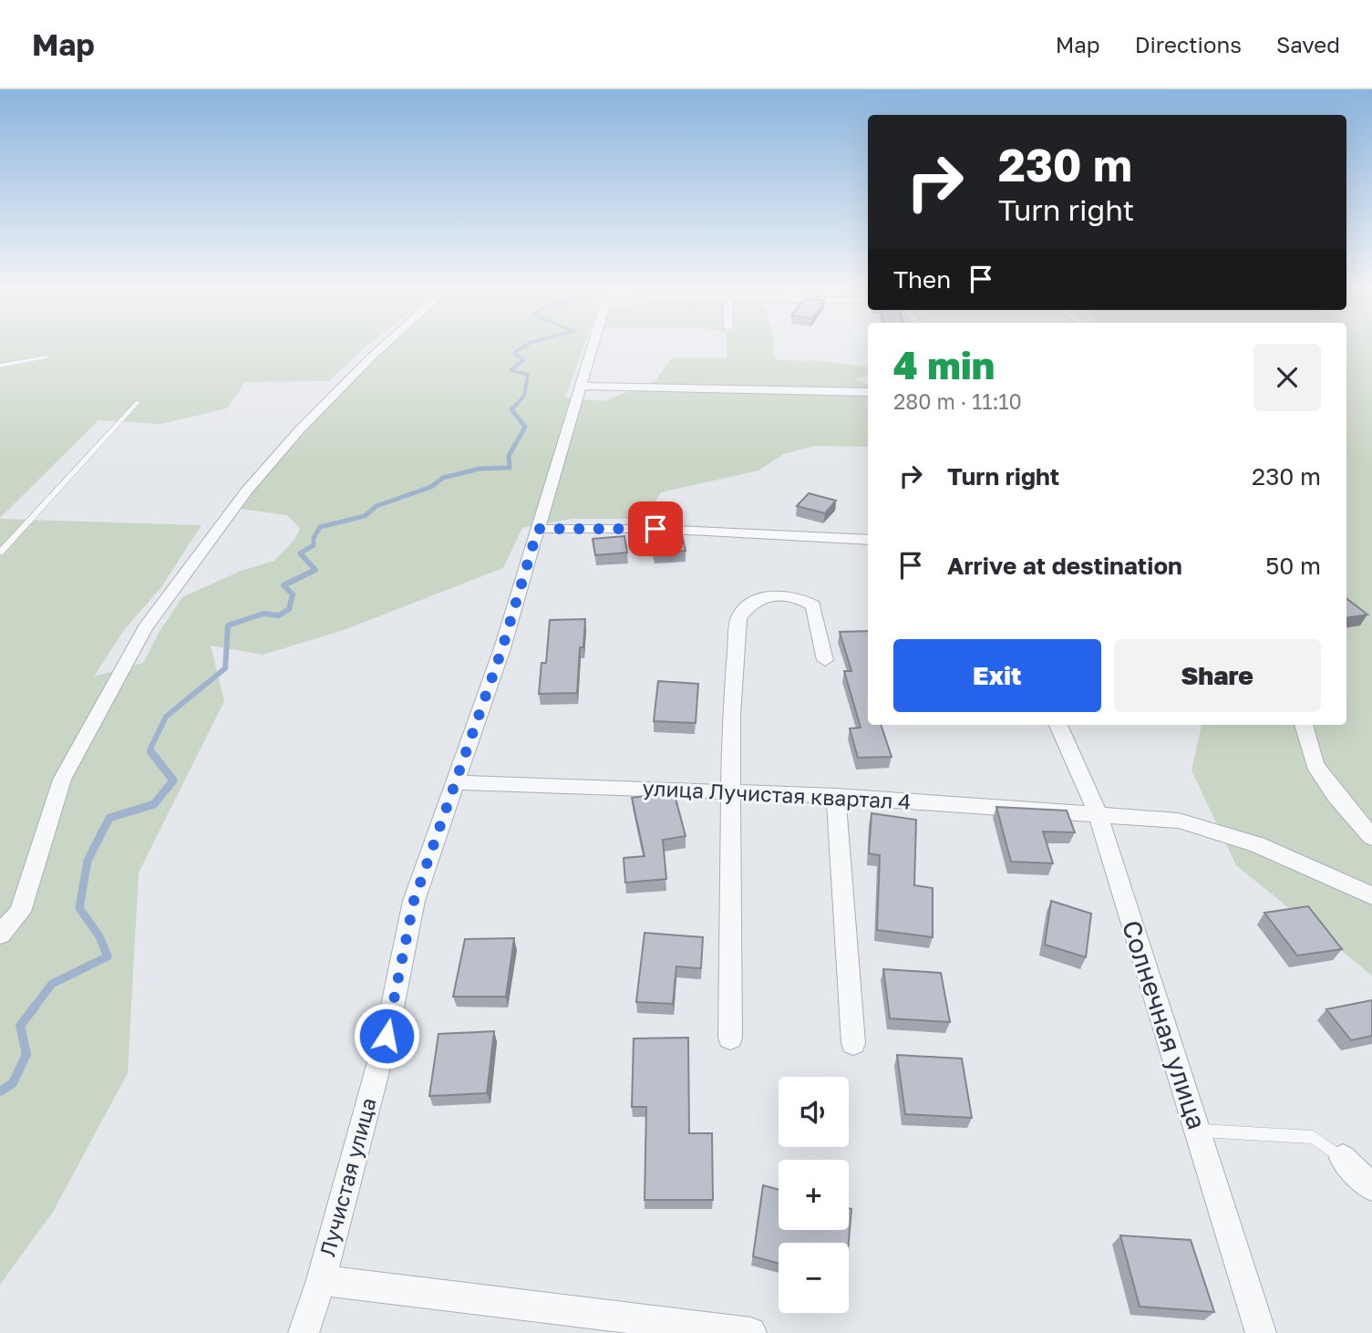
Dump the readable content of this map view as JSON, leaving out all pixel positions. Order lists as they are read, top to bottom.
{
  "streets": {
    "street": ["улица Лучистая квартал 4", "Солнечная улица", "Лучистая улица"]
  },
  "crossings": [
    ["улица Лучистая квартал 4", "Солнечная улица"],
    ["улица Лучистая квартал 4", "Лучистая улица"]
  ],
  "page": {
    "header": "Map",
    "nav": ["Map", "Directions", "Saved"],
    "turn": ["230 m", "Turn right"],
    "then": "Then",
    "heading": ["4 min", "280 m · 11:10"],
    "list": [
      {
        "name": "Turn right",
        "value": "230 m"
      },
      {
        "name": "Arrive at destination",
        "value": "50 m"
      }
    ],
    "buttons": ["Exit", "Share"],
    "map_buttons": ["+", "−"]
  }
}
